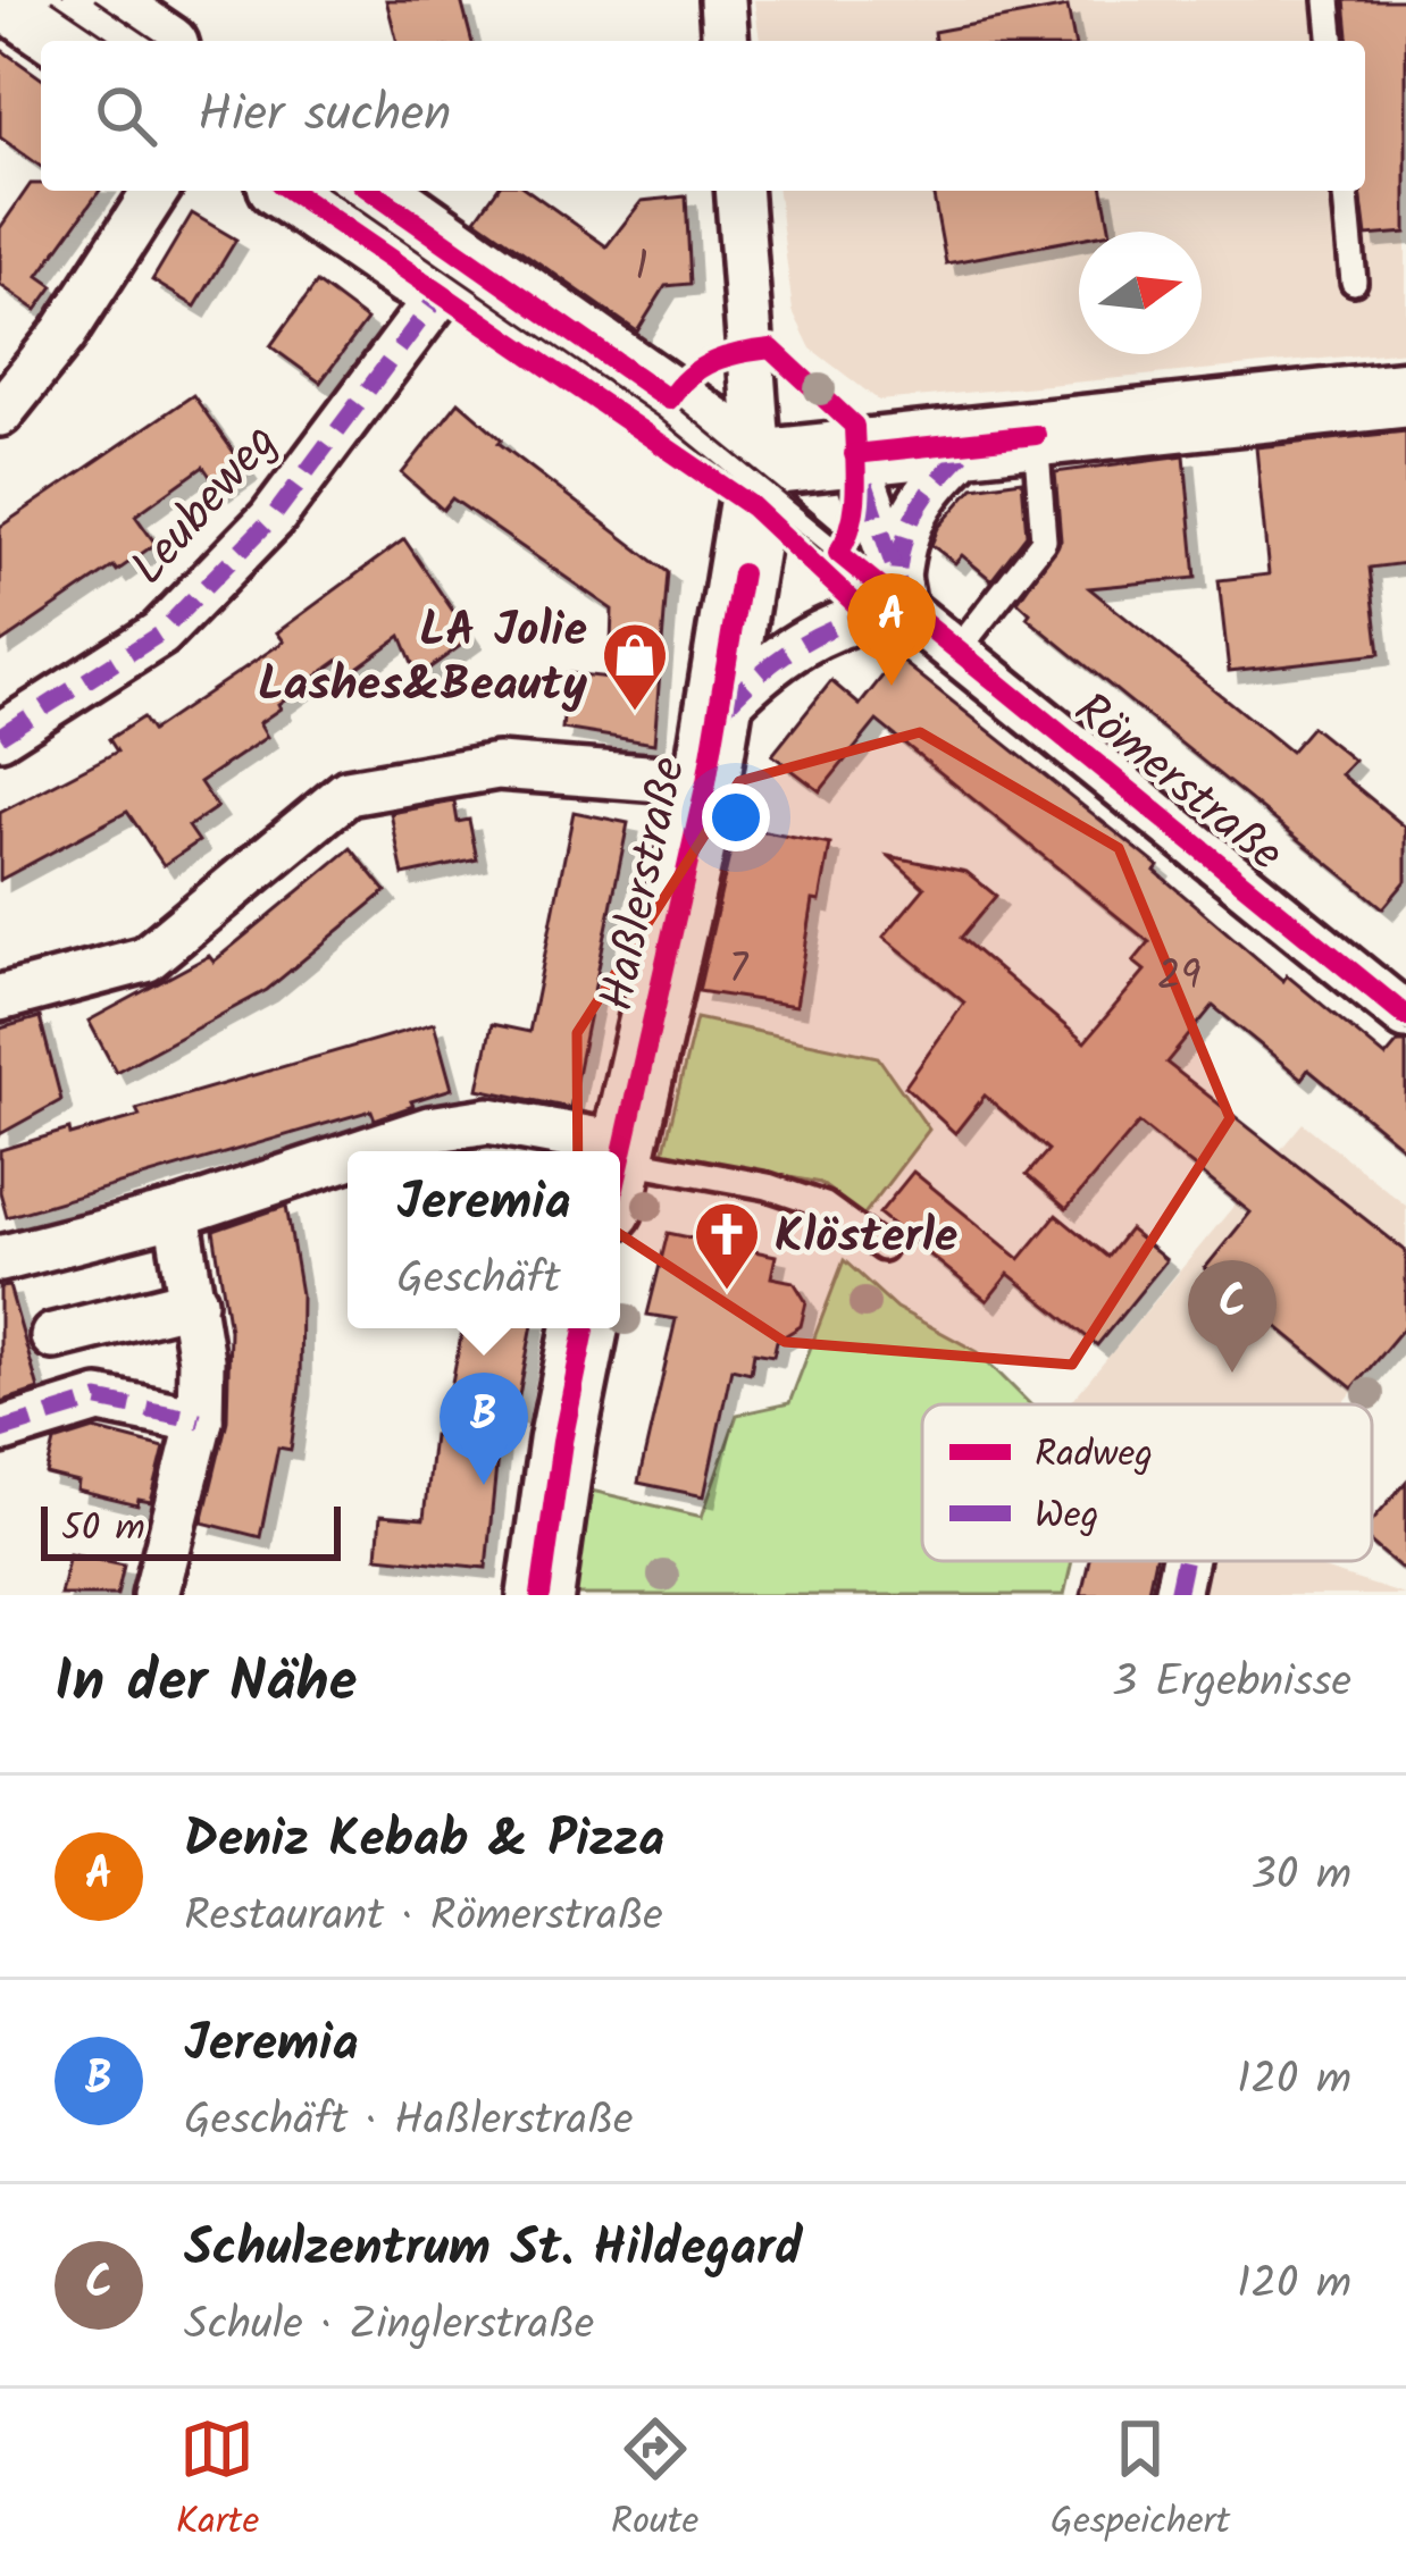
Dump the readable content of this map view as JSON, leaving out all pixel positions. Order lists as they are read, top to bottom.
{
  "streets": {
    "street": ["Leubeweg", "Römerstraße", "Haßlerstraße"]
  },
  "places": {
    "shop": ["LA Jolie Lashes&Beauty"],
    "church": ["Klösterle"]
  },
  "house_numbers": ["1", "7", "29"],
  "legend": ["Radweg", "Weg"],
  "scale_bar": "50 m",
  "north": "right",
  "page": {
    "search": "Hier suchen",
    "pins": ["A", "C", "B"],
    "popup": ["Jeremia", "Geschäft"],
    "scale": "50 m",
    "heading": ["In der Nähe", "3 Ergebnisse"],
    "list": [
      {
        "mark": "A",
        "name": "Deniz Kebab & Pizza",
        "note": "Restaurant · Römerstraße",
        "value": "30 m"
      },
      {
        "mark": "B",
        "name": "Jeremia",
        "note": "Geschäft · Haßlerstraße",
        "value": "120 m"
      },
      {
        "mark": "C",
        "name": "Schulzentrum St. Hildegard",
        "note": "Schule · Zinglerstraße",
        "value": "120 m"
      }
    ],
    "nav": ["Karte", "Route", "Gespeichert"]
  }
}
